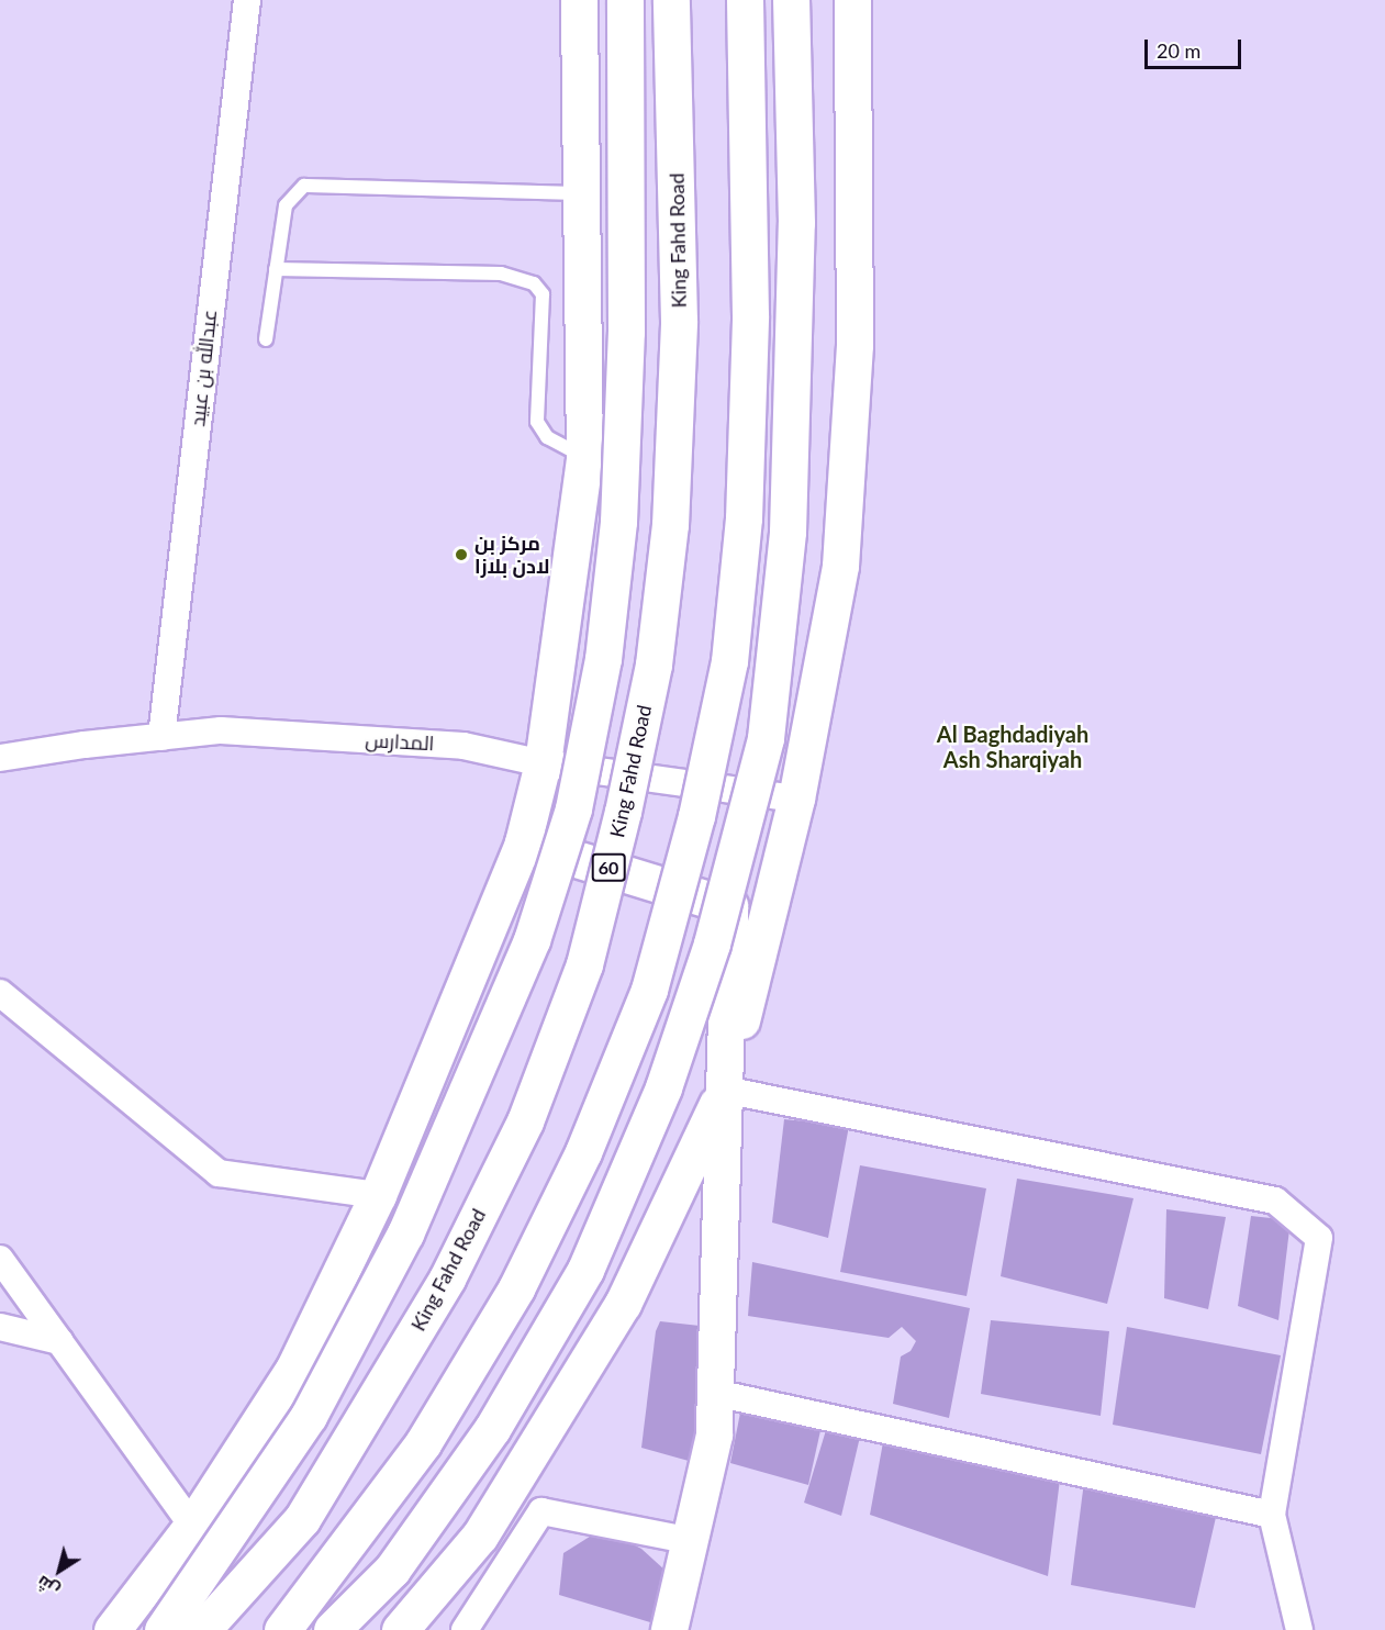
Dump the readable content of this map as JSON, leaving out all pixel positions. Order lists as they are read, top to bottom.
{
  "streets": {
    "main road": ["King Fahd Road", "60"],
    "street": ["عبدالله بن عبيد", "المدارس"]
  },
  "crossings": [
    ["عبدالله بن عبيد", "المدارس"]
  ],
  "districts": ["Al Baghdadiyah Ash Sharqiyah"],
  "places": ["مركز بن لادن بلازا"],
  "scale_bar": "20 m",
  "north": "bottom left"
}
